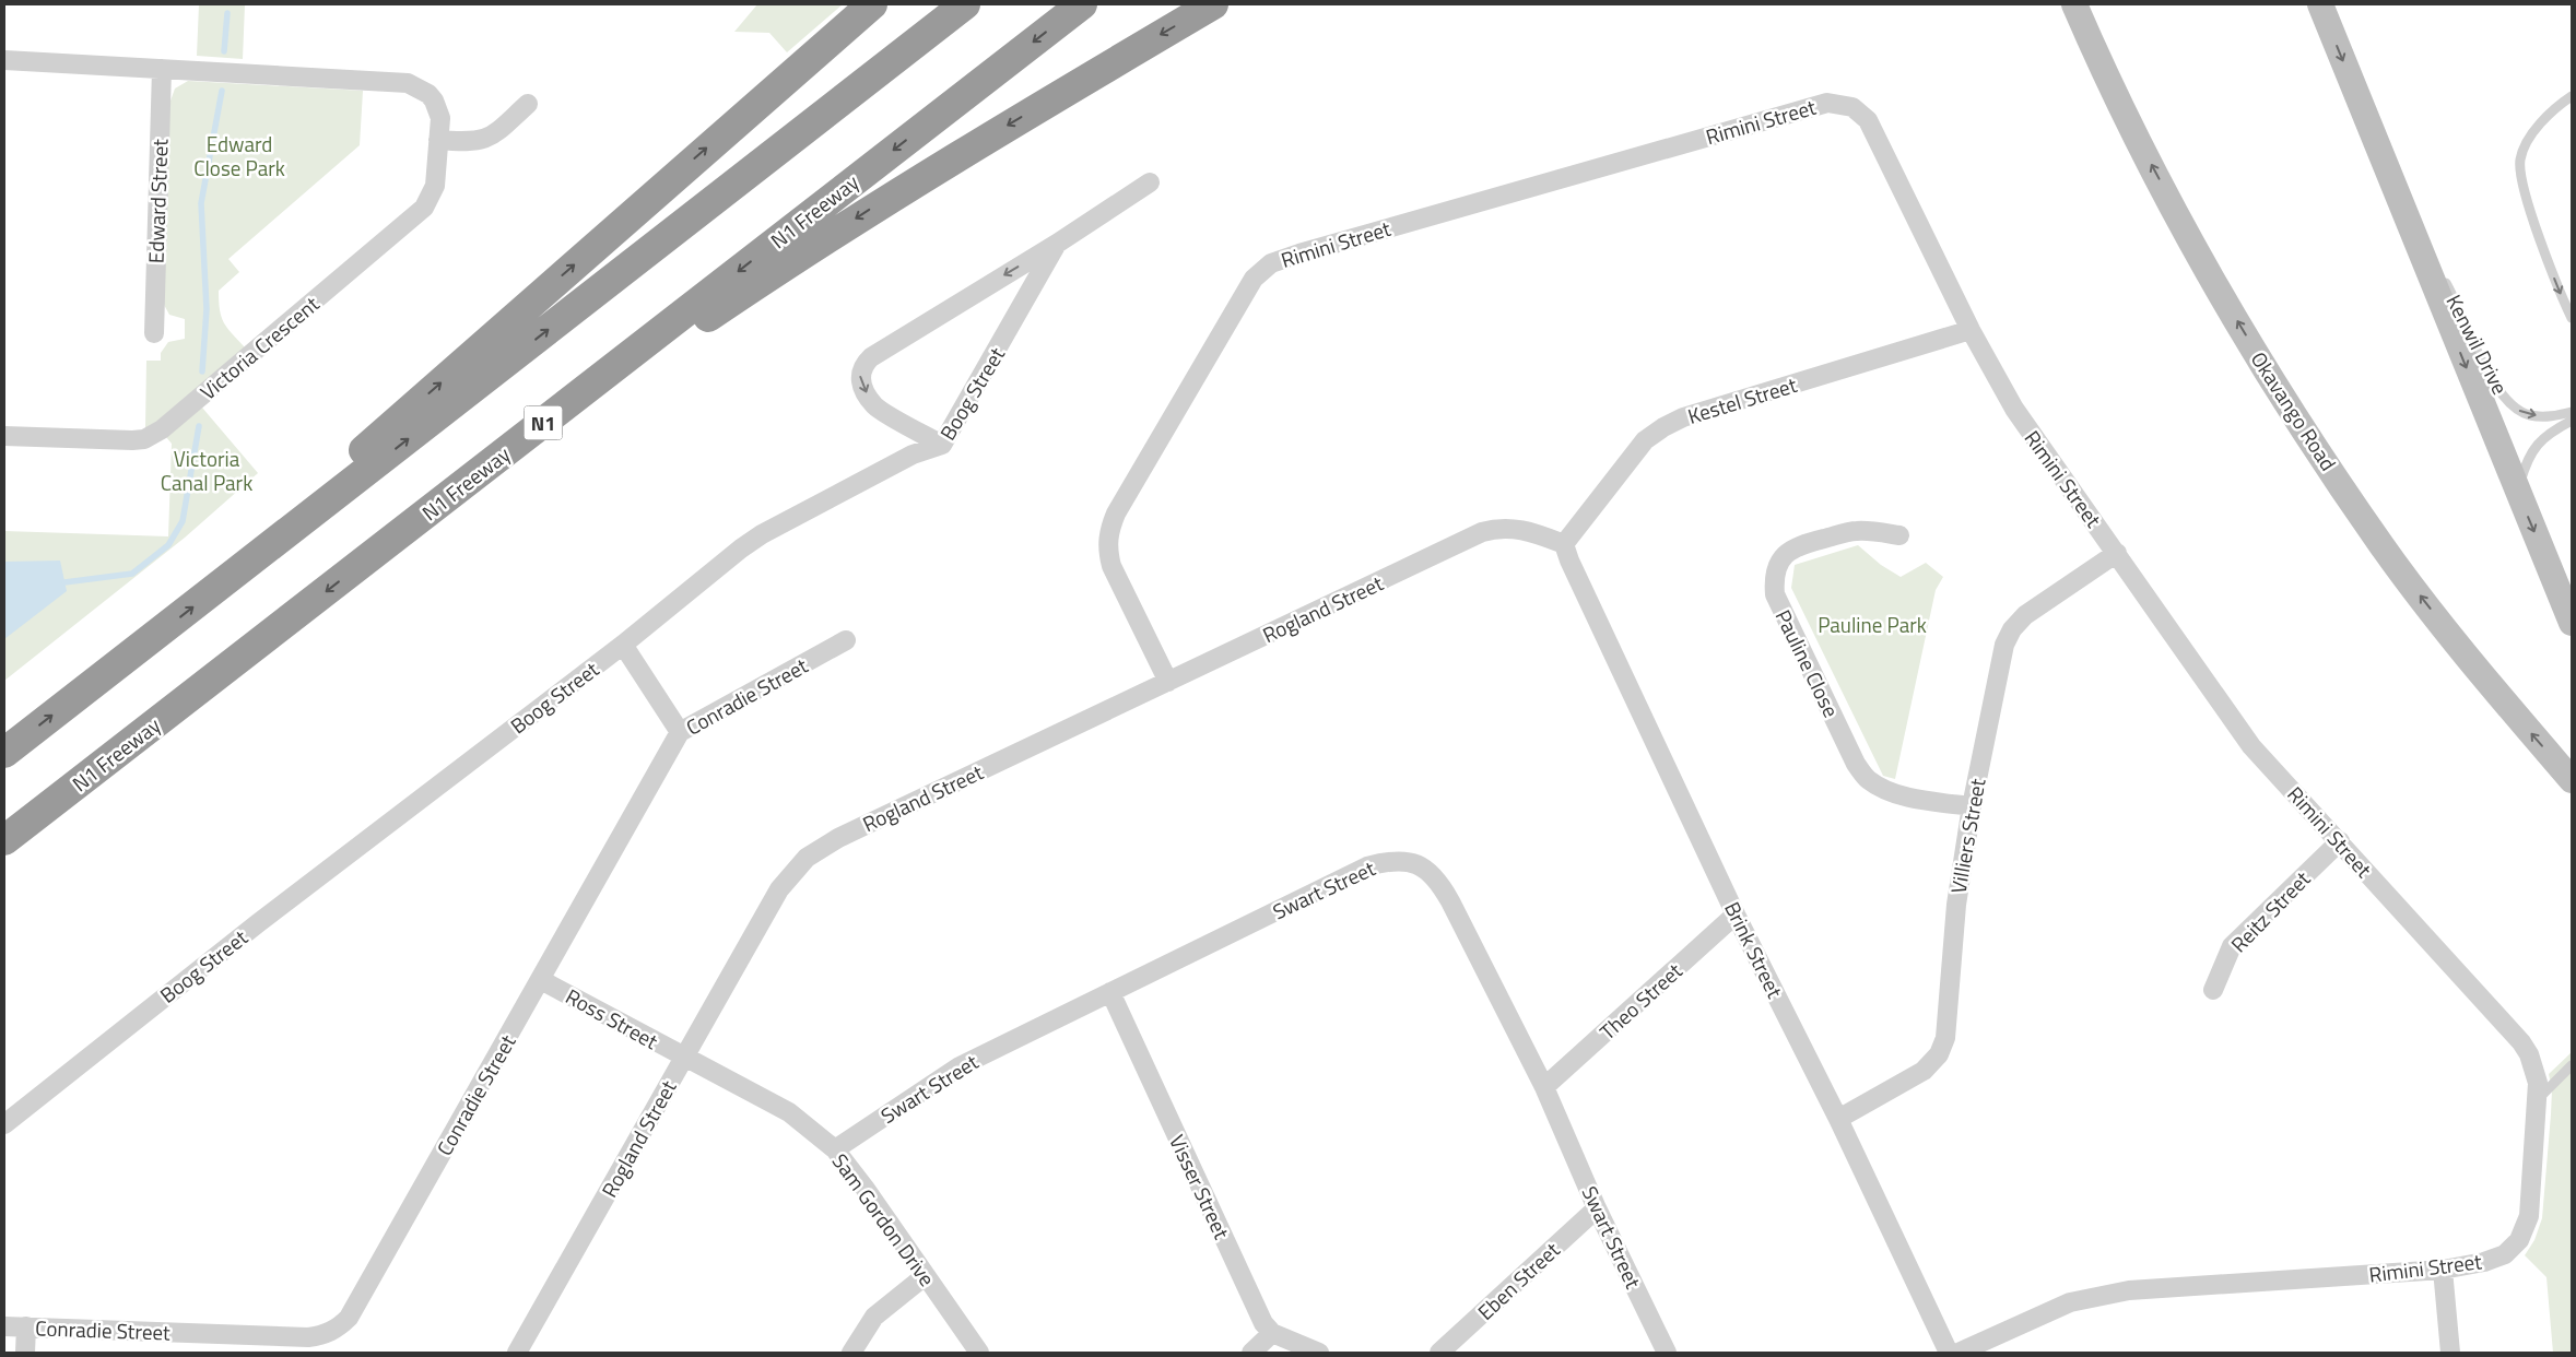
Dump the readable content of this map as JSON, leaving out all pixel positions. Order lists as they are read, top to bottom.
{
  "streets": {
    "highway": ["N1 Freeway", "N1"],
    "main road": ["Okavango Road"],
    "street": [
      "Rimini Street",
      "Edward Street",
      "Victoria Crescent",
      "Boog Street",
      "Kestel Street",
      "Rogland Street",
      "Pauline Close",
      "Conradie Street",
      "Villiers Street",
      "Swart Street",
      "Reitz Street",
      "Brink Street",
      "Theo Street",
      "Ross Street",
      "Visser Street",
      "Sam Gordon Drive",
      "Eben Street"
    ],
    "lane": ["Kenwil Drive"]
  },
  "crossings": [
    ["Rimini Street", "Kestel Street"],
    ["Rimini Street", "Rogland Street"],
    ["Rimini Street", "Villiers Street"],
    ["Rimini Street", "Reitz Street"],
    ["Edward Street", "Victoria Crescent"],
    ["Kestel Street", "Rogland Street"],
    ["Kestel Street", "Brink Street"],
    ["Rogland Street", "Brink Street"],
    ["Rogland Street", "Ross Street"],
    ["Rogland Street", "Sam Gordon Drive"],
    ["Pauline Close", "Villiers Street"],
    ["Conradie Street", "Ross Street"],
    ["Villiers Street", "Brink Street"],
    ["Swart Street", "Theo Street"],
    ["Swart Street", "Visser Street"],
    ["Swart Street", "Sam Gordon Drive"],
    ["Swart Street", "Eben Street"],
    ["Brink Street", "Theo Street"],
    ["Ross Street", "Sam Gordon Drive"]
  ],
  "one_way": ["Kenwil Drive"],
  "parks": ["Edward Close Park", "Victoria Canal Park", "Pauline Park"]
}
